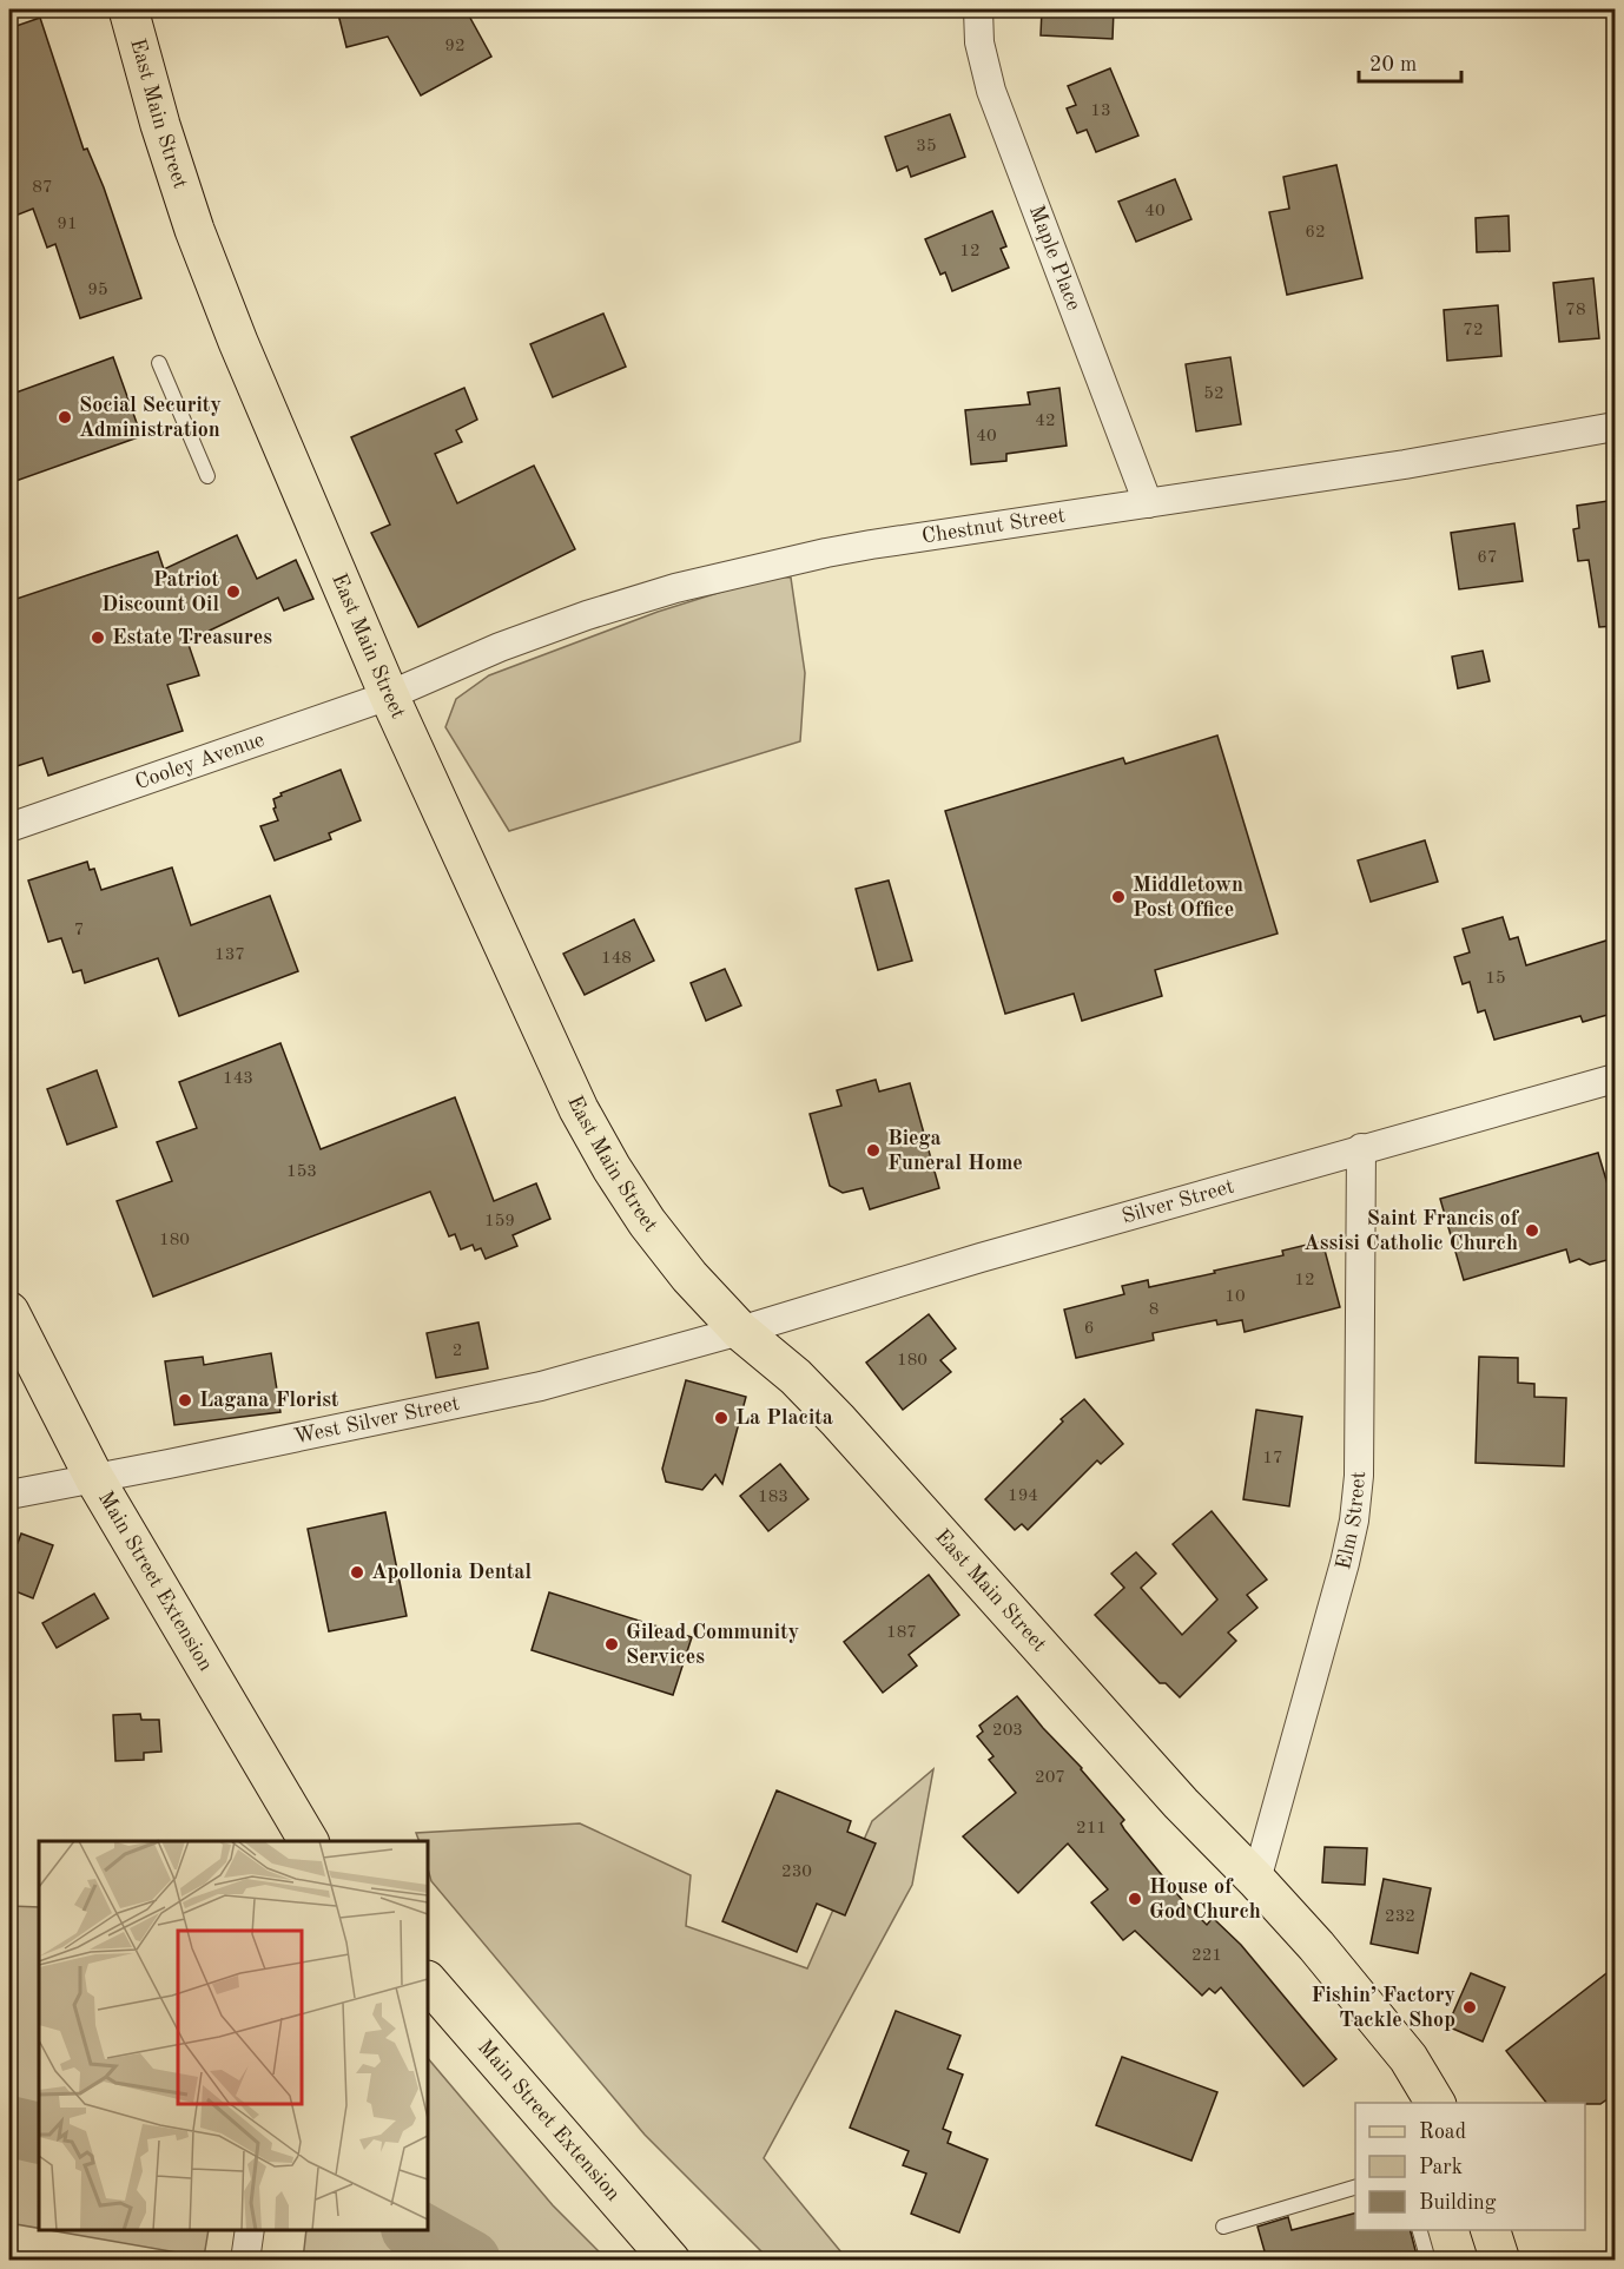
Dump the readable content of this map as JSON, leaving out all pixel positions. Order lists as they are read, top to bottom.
{
  "streets": {
    "main road": ["East Main Street", "Main Street Extension"],
    "street": [
      "Maple Place",
      "Chestnut Street",
      "Cooley Avenue",
      "Silver Street",
      "West Silver Street",
      "Elm Street"
    ]
  },
  "crossings": [
    ["East Main Street", "Chestnut Street"],
    ["East Main Street", "Cooley Avenue"],
    ["East Main Street", "Silver Street"],
    ["East Main Street", "West Silver Street"],
    ["East Main Street", "Elm Street"],
    ["Maple Place", "Chestnut Street"],
    ["Chestnut Street", "Cooley Avenue"],
    ["Silver Street", "West Silver Street"],
    ["Silver Street", "Elm Street"],
    ["West Silver Street", "Main Street Extension"]
  ],
  "places": [
    "Social Security Administration",
    "Patriot Discount Oil",
    "Estate Treasures",
    "Middletown Post Office",
    "Biega Funeral Home",
    "Saint Francis of Assisi Catholic Church",
    "Lagana Florist",
    "La Placita",
    "Apollonia Dental",
    "Gilead Community Services",
    "House of God Church",
    "Fishin’ Factory Tackle Shop"
  ],
  "house_numbers": [
    "92",
    "13",
    "35",
    "87",
    "40",
    "91",
    "62",
    "12",
    "95",
    "78",
    "72",
    "52",
    "42",
    "40",
    "67",
    "7",
    "137",
    "148",
    "15",
    "143",
    "153",
    "159",
    "180",
    "12",
    "10",
    "8",
    "6",
    "2",
    "180",
    "17",
    "194",
    "183",
    "187",
    "203",
    "207",
    "211",
    "230",
    "232",
    "221"
  ],
  "legend": ["Road", "Park", "Building"],
  "scale_bar": "20 m"
}
